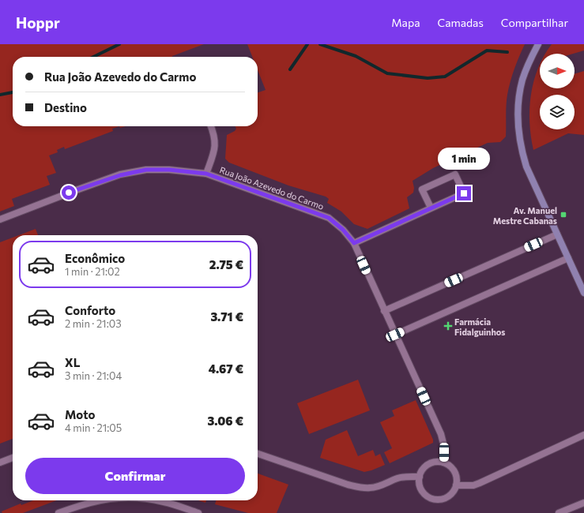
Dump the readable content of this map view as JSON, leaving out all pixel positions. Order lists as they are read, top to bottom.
{
  "streets": {
    "street": ["Rua João Azevedo do Carmo"]
  },
  "places": {
    "transit": ["Av. Manuel Mestre Cabanas"],
    "health": ["Farmácia Fidalguinhos"]
  },
  "north": "right",
  "page": {
    "header": "Hoppr",
    "nav": ["Mapa", "Camadas", "Compartilhar"],
    "banner": ["Rua João Azevedo do Carmo", "Destino"],
    "bubble": "1 min",
    "list": [
      {
        "name": "Econômico",
        "note": "1 min · 21:02",
        "value": "2.75 €"
      },
      {
        "name": "Conforto",
        "note": "2 min · 21:03",
        "value": "3.71 €"
      },
      {
        "name": "XL",
        "note": "3 min · 21:04",
        "value": "4.67 €"
      },
      {
        "name": "Moto",
        "note": "4 min · 21:05",
        "value": "3.06 €"
      }
    ],
    "buttons": "Confirmar"
  }
}
